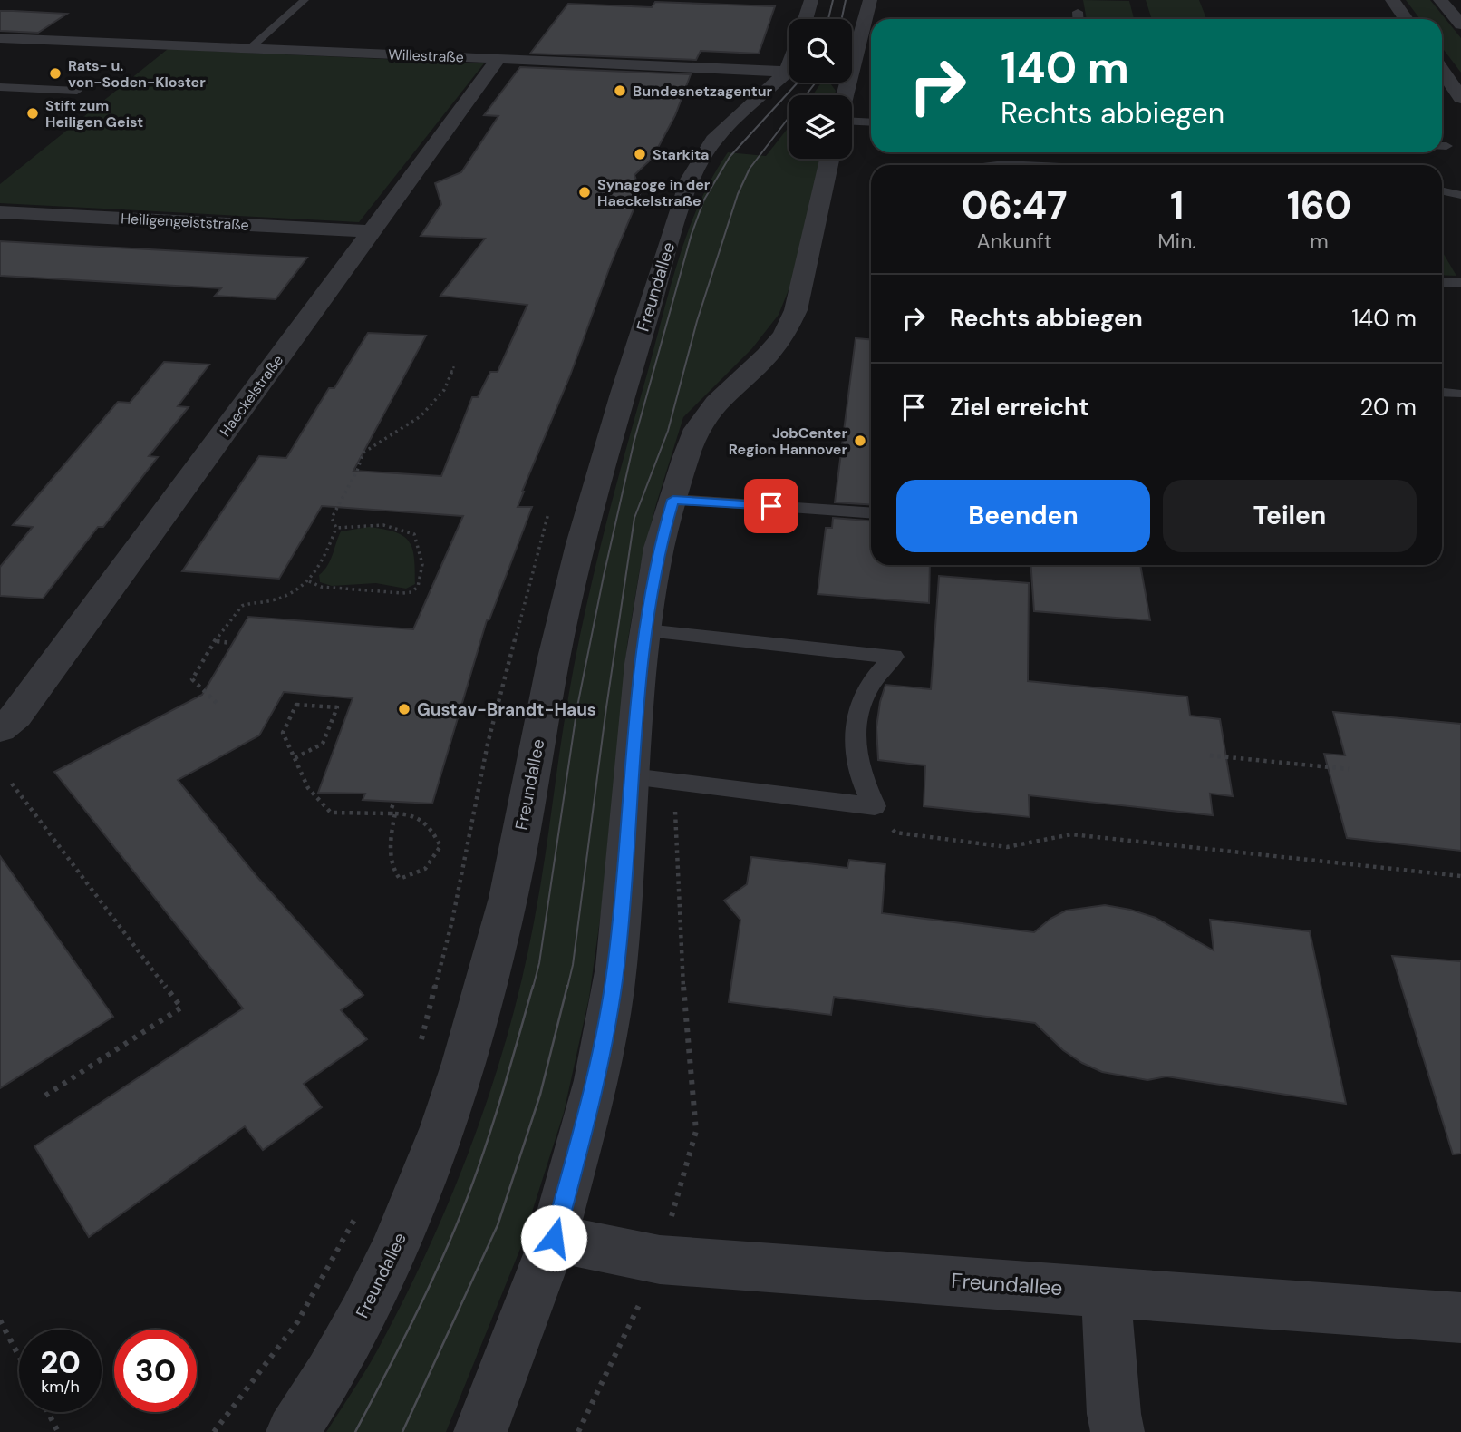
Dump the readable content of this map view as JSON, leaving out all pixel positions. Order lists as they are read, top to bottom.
{
  "streets": {
    "street": [
      "Willestraße",
      "Heiligengeiststraße",
      "Freundallee",
      "Haeckelstraße"
    ]
  },
  "crossings": [
    ["Willestraße", "Haeckelstraße"],
    ["Heiligengeiststraße", "Haeckelstraße"]
  ],
  "places": [
    "Rats- u. von-Soden-Kloster",
    "Bundesnetzagentur",
    "Stift zum Heiligen Geist",
    "Starkita",
    "Synagoge in der Haeckelstraße",
    "JobCenter Region Hannover",
    "Gustav-Brandt-Haus"
  ],
  "page": {
    "turn": ["140 m", "Rechts abbiegen"],
    "eta": [
      "06:47",
      "Ankunft",
      "1",
      "Min.",
      "160",
      "m"
    ],
    "list": [
      {
        "name": "Rechts abbiegen",
        "value": "140 m"
      },
      {
        "name": "Ziel erreicht",
        "value": "20 m"
      }
    ],
    "buttons": ["Beenden", "Teilen"],
    "speed": "20 km/h",
    "limit": "30"
  }
}
